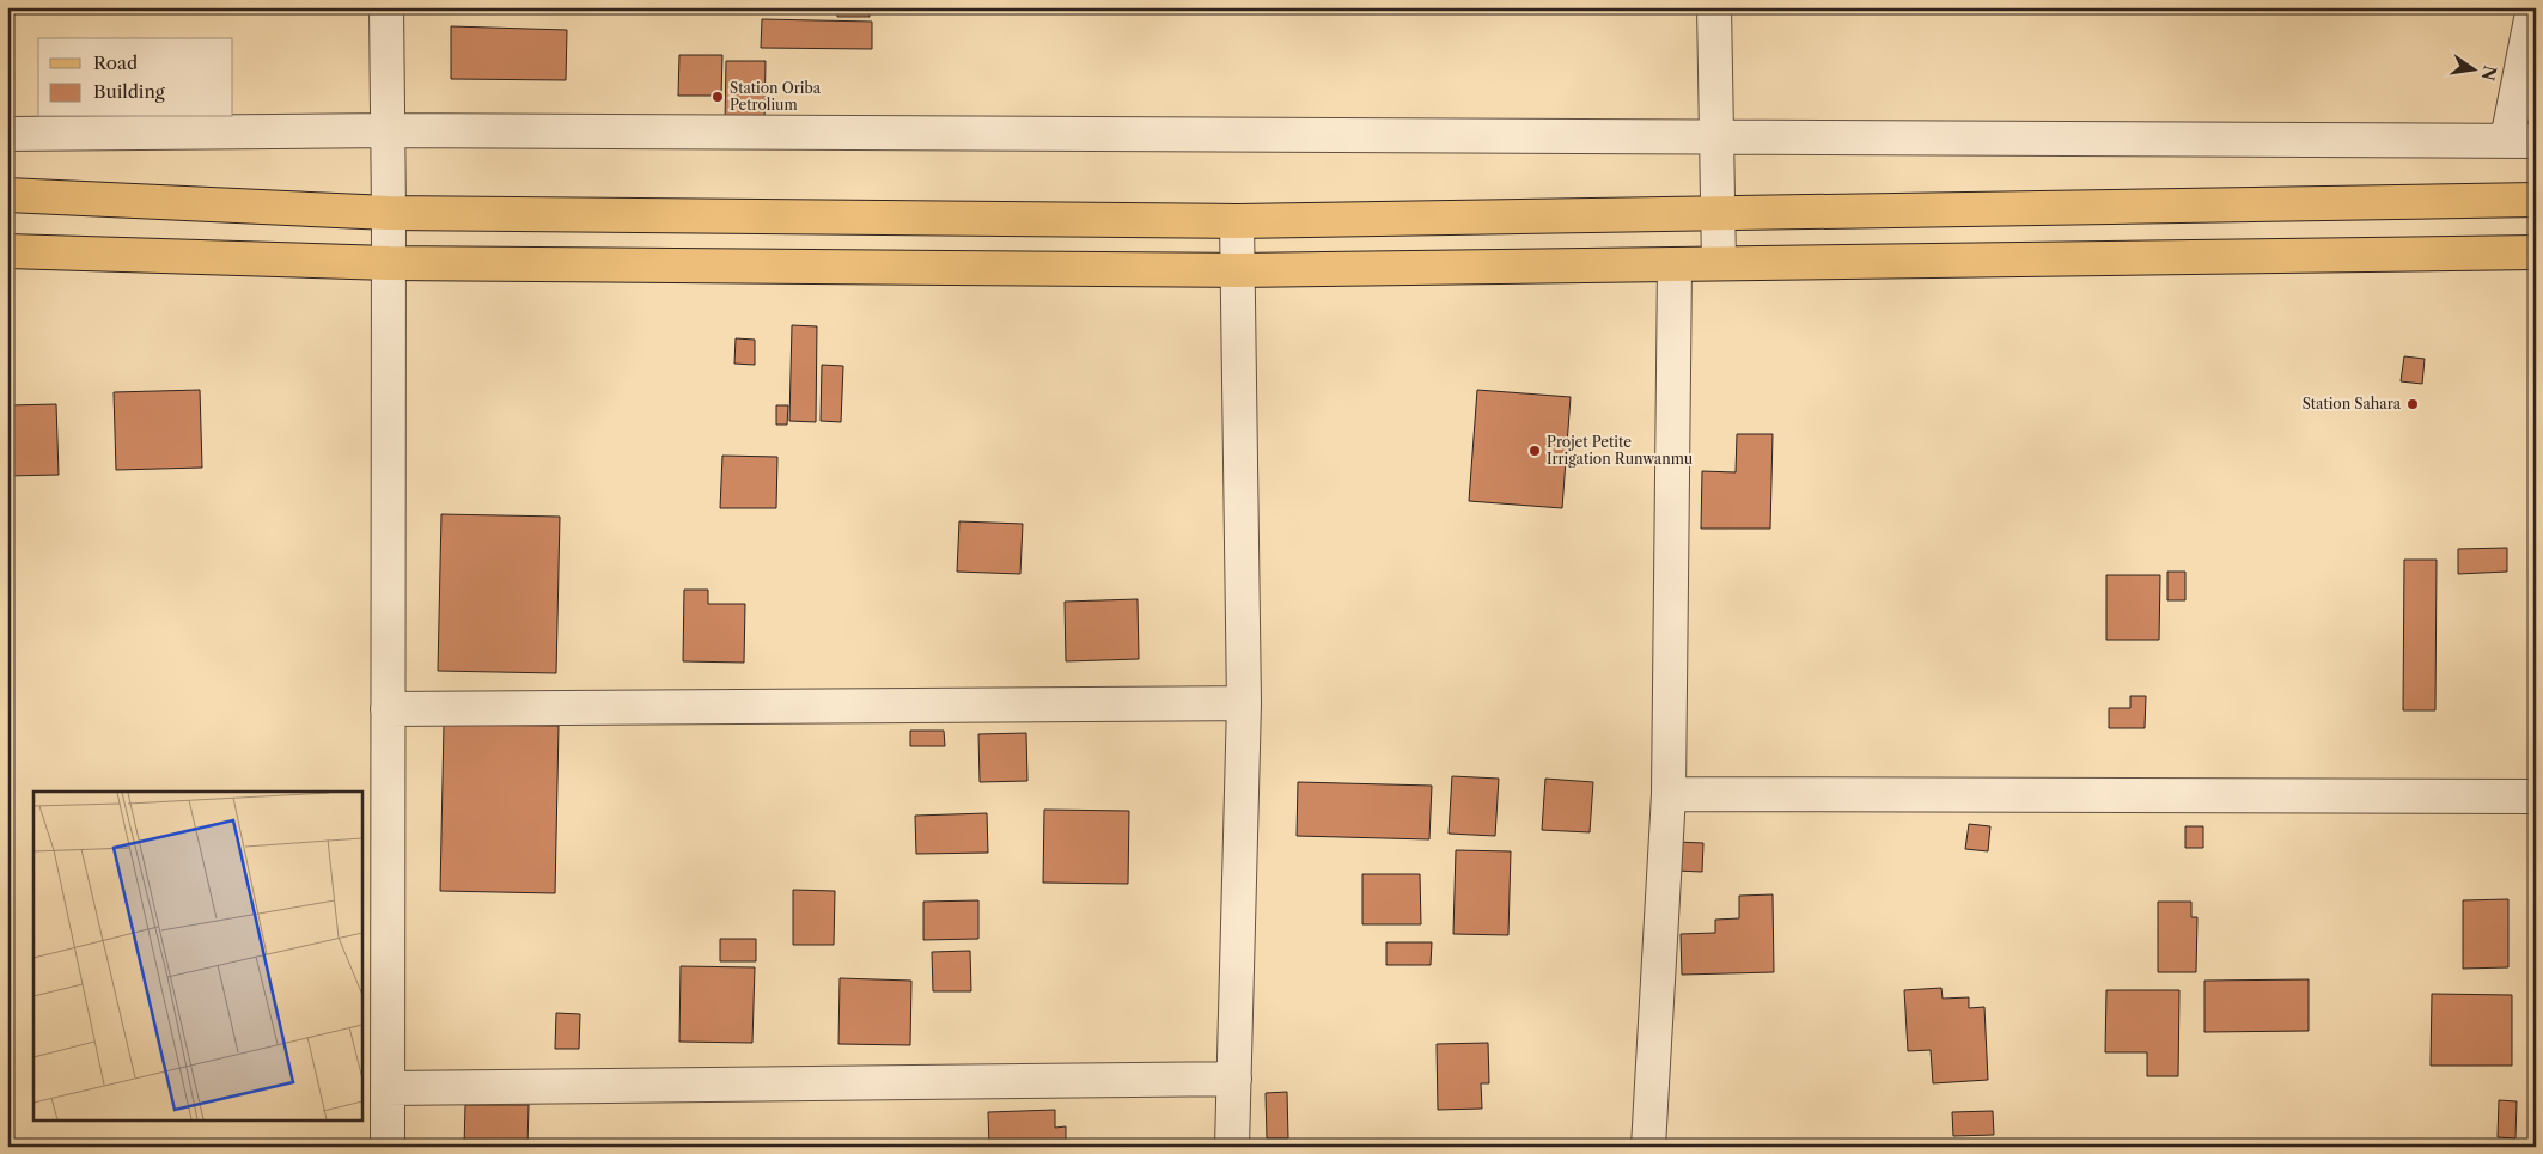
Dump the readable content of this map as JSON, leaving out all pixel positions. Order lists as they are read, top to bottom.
{
  "places": ["Station Oriba Petrolium", "Station Sahara", "Projet Petite Irrigation Runwanmu"],
  "legend": ["Road", "Building"],
  "north": "right"
}
